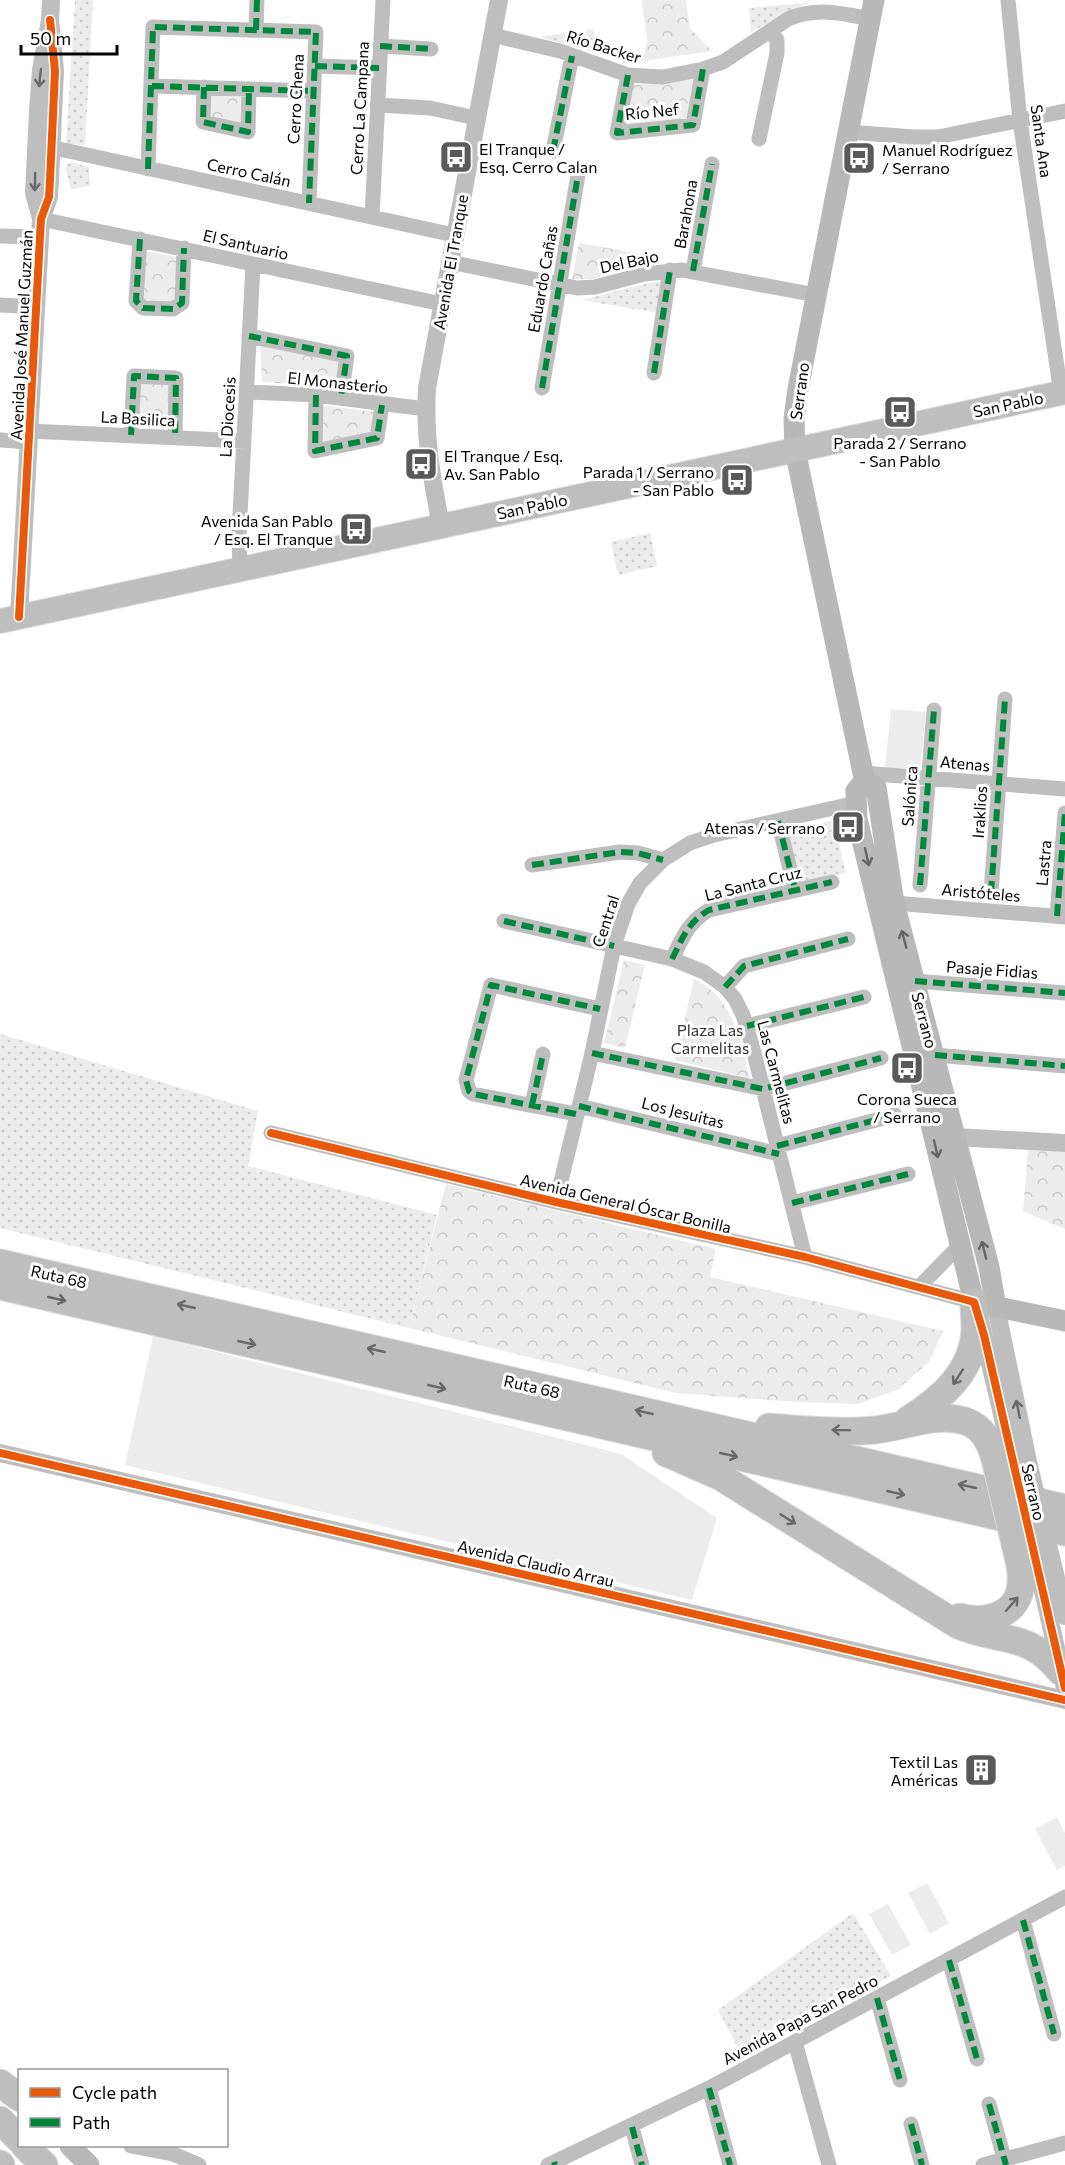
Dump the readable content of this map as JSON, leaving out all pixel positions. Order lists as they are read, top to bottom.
{
  "streets": {
    "highway": ["Ruta 68"],
    "main road": ["Serrano", "San Pablo", "Avenida General Óscar Bonilla"],
    "street": [
      "Río Backer",
      "Cerro Chena",
      "Cerro La Campana",
      "Río Nef",
      "Santa Ana",
      "Cerro Calán",
      "Barahona",
      "El Santuario",
      "Del Bajo",
      "Avenida El Tranque",
      "Eduardo Cañas",
      "Avenida José Manuel Guzmán",
      "El Monasterio",
      "La Diocesis",
      "La Basilica",
      "Atenas",
      "Salónica",
      "Iraklios",
      "Lastra",
      "La Santa Cruz",
      "Aristóteles",
      "Central",
      "Pasaje Fidias",
      "Las Carmelitas",
      "Los Jesuitas",
      "Avenida Claudio Arrau",
      "Avenida Papa San Pedro"
    ]
  },
  "crossings": [
    ["Río Backer", "Río Nef"],
    ["Río Backer", "Avenida El Tranque"],
    ["Río Backer", "Serrano"],
    ["Cerro Chena", "Cerro Calán"],
    ["Cerro La Campana", "Cerro Calán"],
    ["Santa Ana", "San Pablo"],
    ["Cerro Calán", "Avenida El Tranque"],
    ["Cerro Calán", "Avenida José Manuel Guzmán"],
    ["Barahona", "Del Bajo"],
    ["El Santuario", "Avenida El Tranque"],
    ["El Santuario", "Avenida José Manuel Guzmán"],
    ["El Santuario", "La Diocesis"],
    ["Del Bajo", "Avenida El Tranque"],
    ["Del Bajo", "Eduardo Cañas"],
    ["Del Bajo", "Serrano"],
    ["Avenida El Tranque", "El Monasterio"],
    ["Avenida El Tranque", "San Pablo"],
    ["Avenida José Manuel Guzmán", "San Pablo"],
    ["Avenida José Manuel Guzmán", "La Basilica"],
    ["El Monasterio", "La Diocesis"],
    ["Serrano", "San Pablo"],
    ["Serrano", "Atenas"],
    ["Serrano", "Aristóteles"],
    ["Serrano", "Central"],
    ["Serrano", "Pasaje Fidias"],
    ["Serrano", "Avenida General Óscar Bonilla"],
    ["San Pablo", "La Diocesis"],
    ["La Diocesis", "La Basilica"],
    ["Atenas", "Salónica"],
    ["Atenas", "Iraklios"],
    ["Lastra", "Aristóteles"],
    ["La Santa Cruz", "Las Carmelitas"],
    ["Central", "Las Carmelitas"],
    ["Central", "Los Jesuitas"],
    ["Central", "Avenida General Óscar Bonilla"],
    ["Las Carmelitas", "Los Jesuitas"],
    ["Las Carmelitas", "Avenida General Óscar Bonilla"]
  ],
  "parks": ["Plaza Las Carmelitas"],
  "places": {
    "bus stop": [
      "El Tranque / Esq. Cerro Calan",
      "Manuel Rodríguez / Serrano",
      "Parada 2 / Serrano - San Pablo",
      "El Tranque / Esq. Av. San Pablo",
      "Parada 1 / Serrano - San Pablo",
      "Avenida San Pablo / Esq. El Tranque",
      "Atenas / Serrano",
      "Corona Sueca / Serrano"
    ],
    "building": ["Textil Las Américas"]
  },
  "legend": ["Cycle path", "Path"],
  "scale_bar": "50 m"
}
